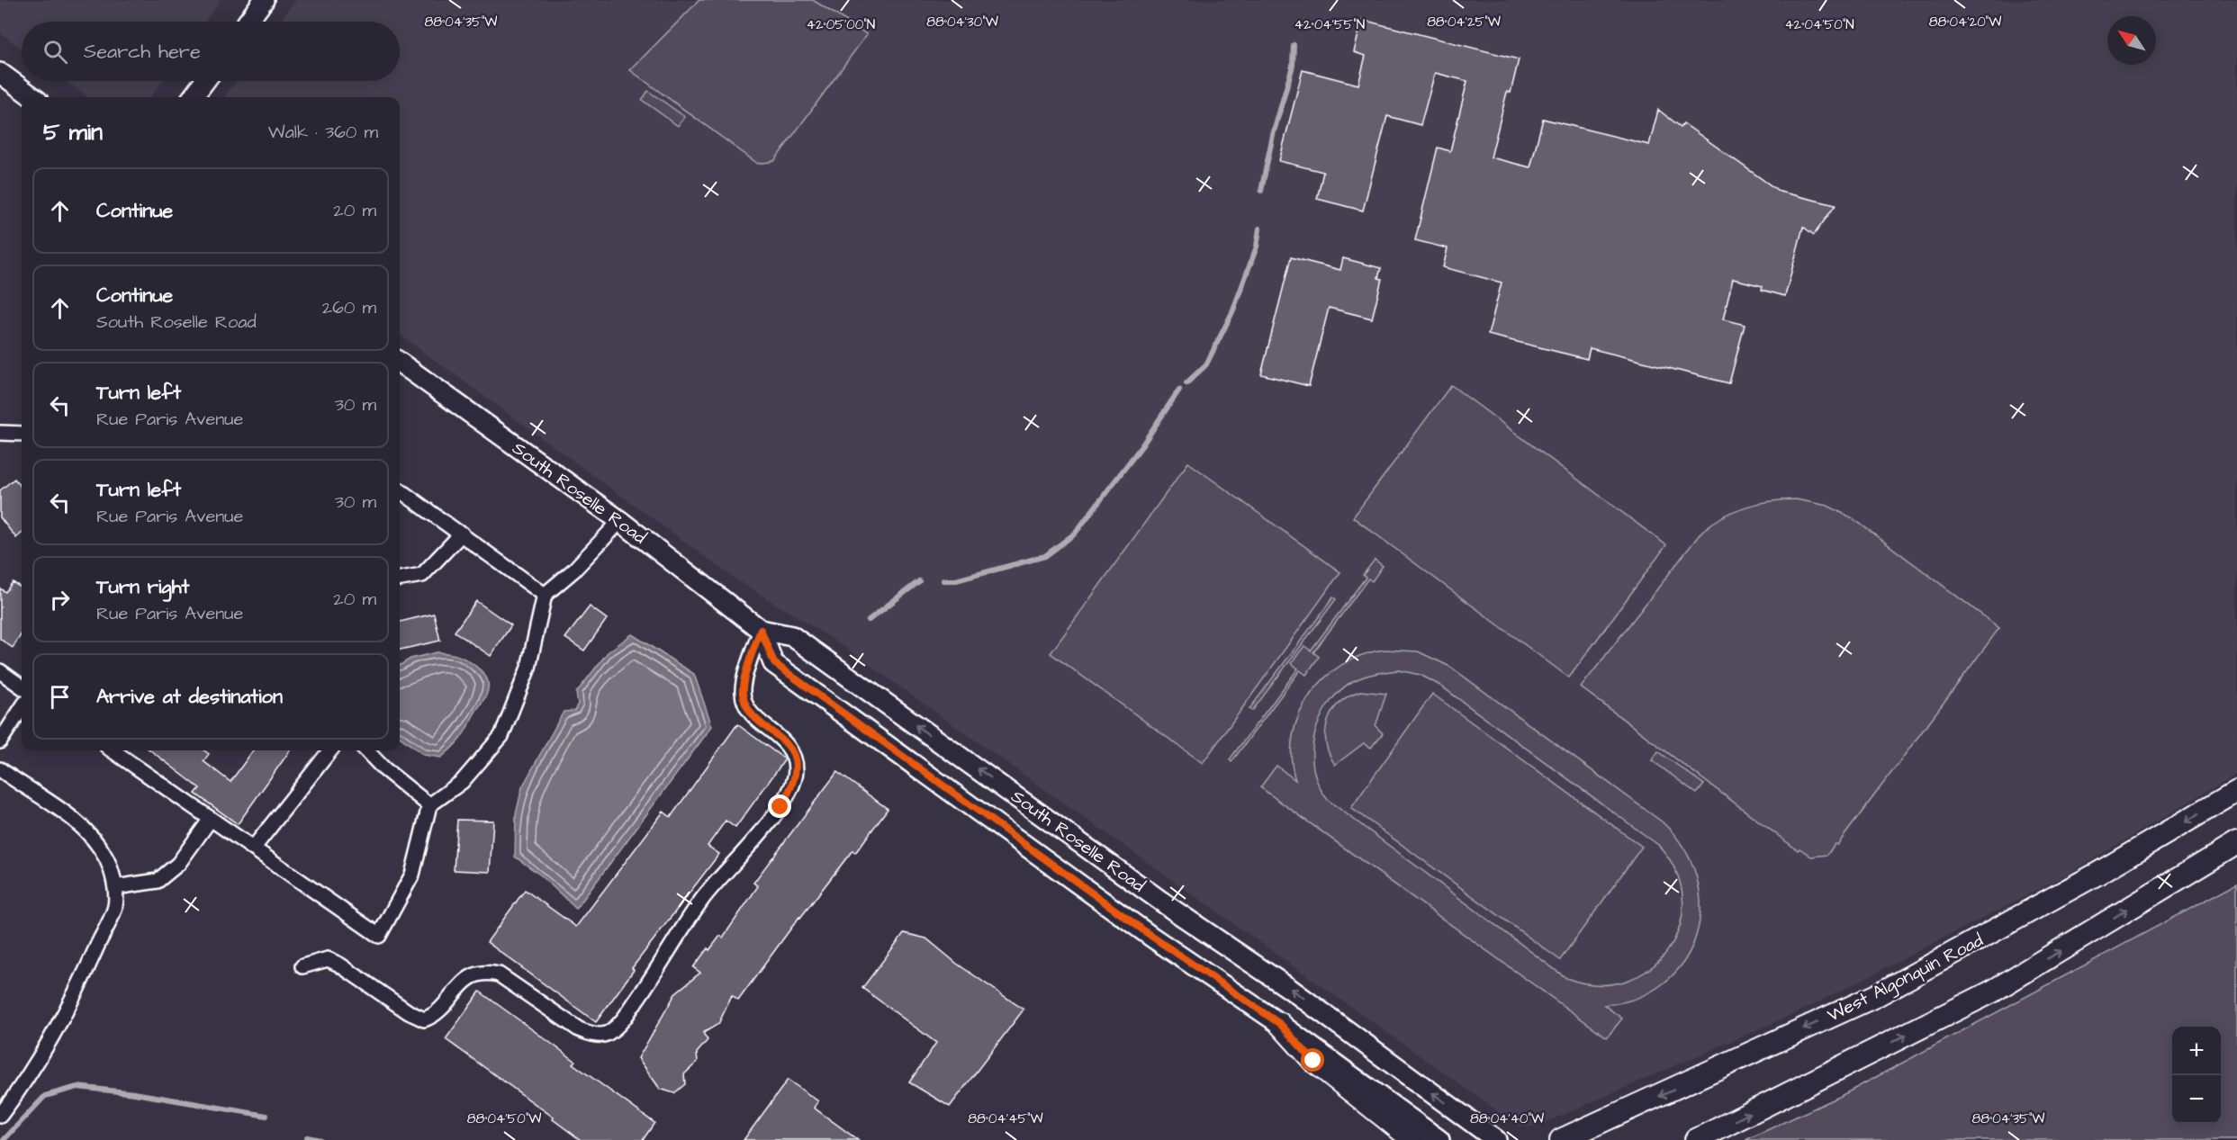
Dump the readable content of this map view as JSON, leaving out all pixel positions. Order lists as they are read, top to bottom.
{
  "streets": {
    "main road": ["South Roselle Road", "West Algonquin Road"]
  },
  "north": "top left",
  "page": {
    "search": "Search here",
    "heading": ["5 min", "Walk · 360 m"],
    "list": [
      ["Continue", "20 m"],
      ["Continue", "South Roselle Road", "260 m"],
      ["Turn left", "Rue Paris Avenue", "30 m"],
      ["Turn left", "Rue Paris Avenue", "30 m"],
      ["Turn right", "Rue Paris Avenue", "20 m"],
      "Arrive at destination"
    ],
    "map_buttons": ["+", "−"]
  },
  "coordinates": [
    "88°04'35\"W",
    "88°04'30\"W",
    "88°04'25\"W",
    "88°04'20\"W",
    "42°05'00\"N",
    "42°04'55\"N",
    "42°04'50\"N",
    "88°04'50\"W",
    "88°04'45\"W",
    "88°04'40\"W"
  ]
}
